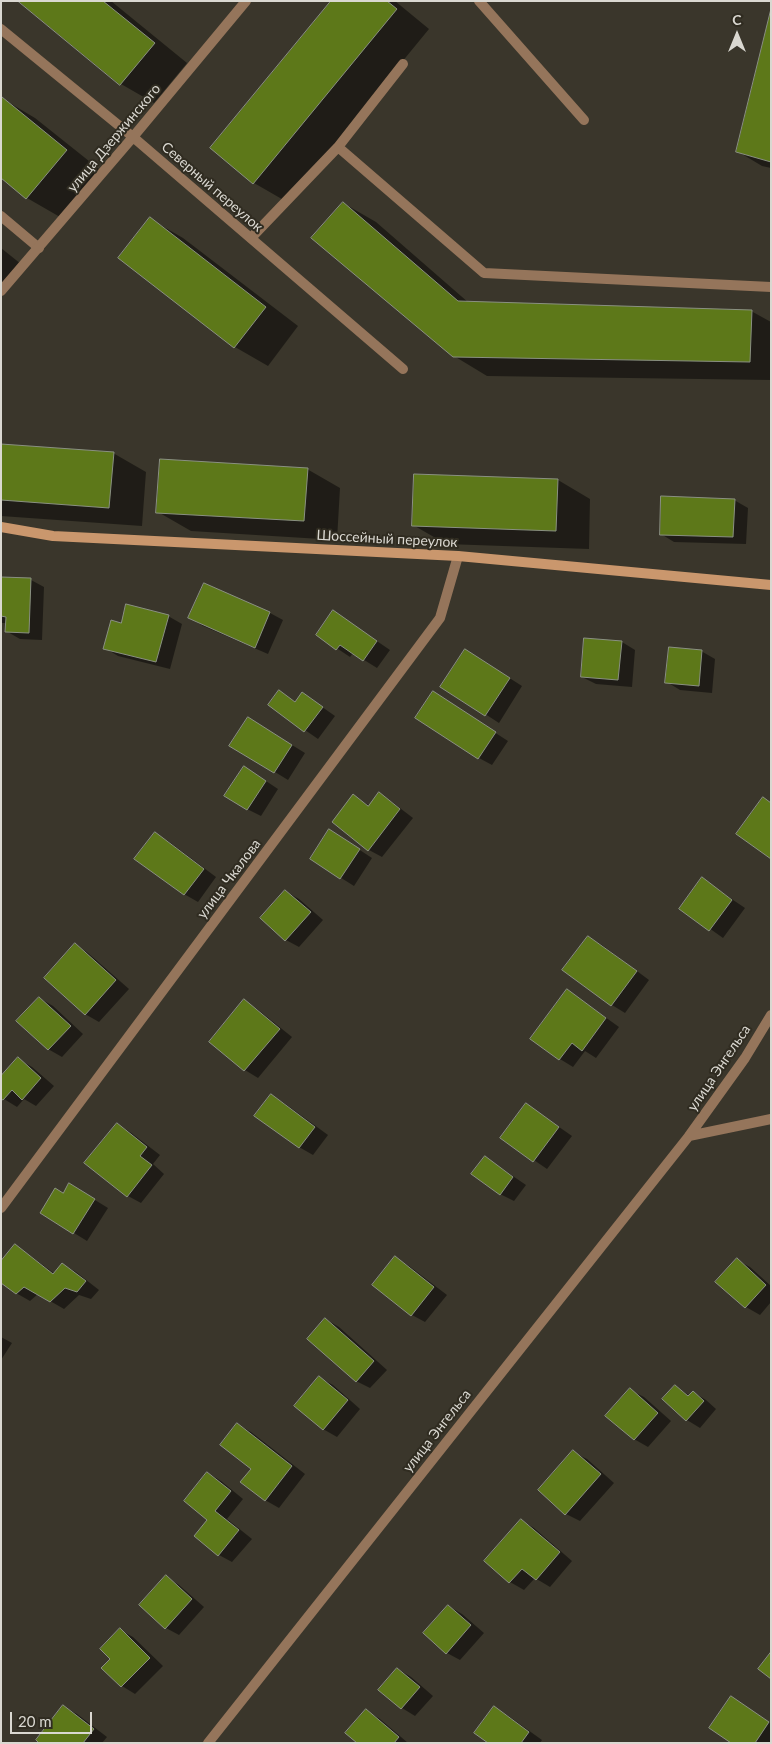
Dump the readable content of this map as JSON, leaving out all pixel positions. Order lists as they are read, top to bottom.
{
  "streets": {
    "main road": ["Шоссейный переулок"],
    "street": [
      "улица Дзержинского",
      "Северный переулок",
      "улица Чкалова",
      "улица Энгельса"
    ]
  },
  "crossings": [
    ["улица Дзержинского", "Северный переулок"],
    ["Шоссейный переулок", "улица Чкалова"]
  ],
  "scale_bar": "20 m",
  "north": "top"
}
